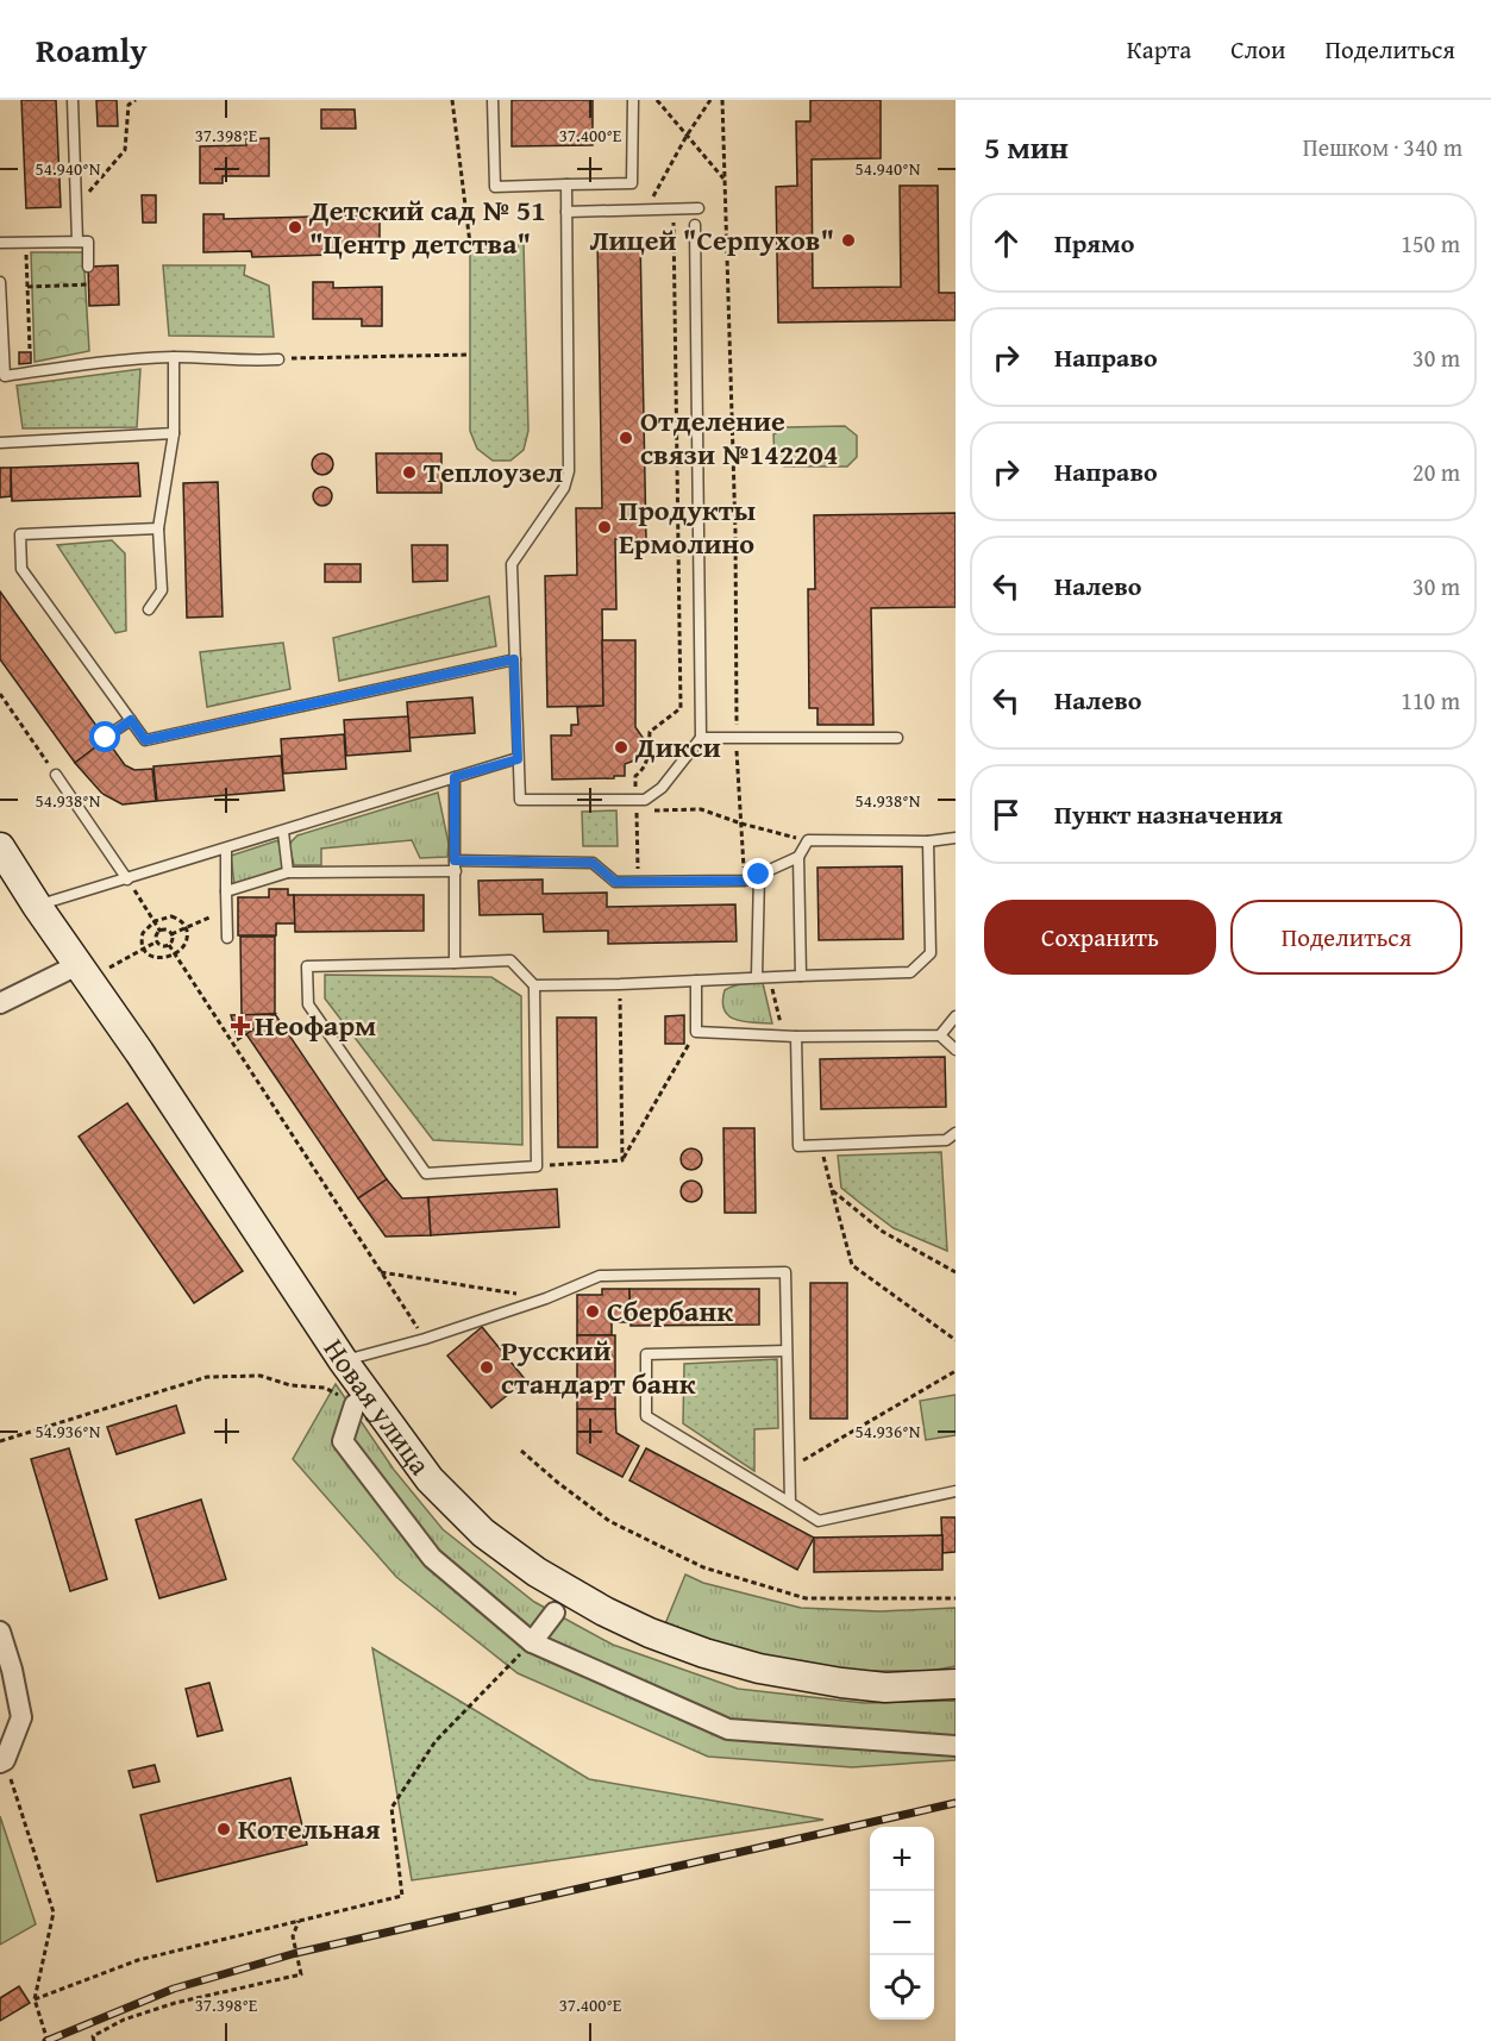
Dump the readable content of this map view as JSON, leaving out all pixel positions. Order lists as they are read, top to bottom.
{
  "streets": {
    "street": ["Новая улица"]
  },
  "places": {
    "other": [
      "Детский сад № 51 \"Центр детства\"",
      "Лицей \"Серпухов\"",
      "Отделение связи №142204",
      "Теплоузел",
      "Продукты Ермолино",
      "Дикси",
      "Сбербанк",
      "Русский стандарт банк",
      "Котельная"
    ],
    "health": ["Неофарм"]
  },
  "page": {
    "header": "Roamly",
    "nav": ["Карта", "Слои", "Поделиться"],
    "heading": ["5 мин", "Пешком · 340 m"],
    "list": [
      ["Прямо", "150 m"],
      ["Направо", "30 m"],
      ["Направо", "20 m"],
      ["Налево", "30 m"],
      ["Налево", "110 m"],
      "Пункт назначения"
    ],
    "buttons": ["Сохранить", "Поделиться"],
    "map_buttons": ["+", "−"]
  },
  "coordinates": [
    "37.398°E",
    "37.400°E",
    "54.940°N",
    "54.938°N",
    "54.936°N"
  ]
}
